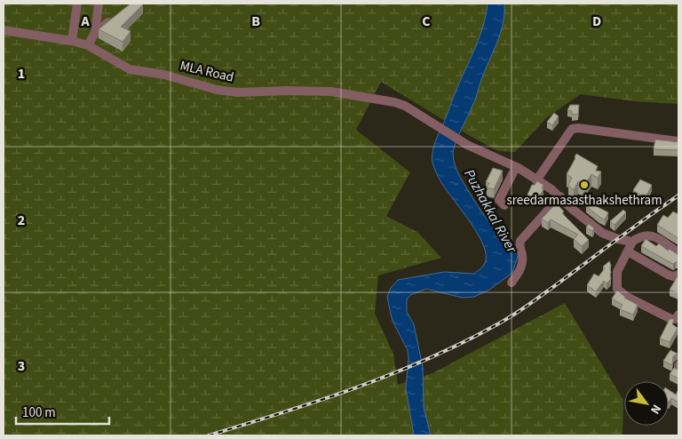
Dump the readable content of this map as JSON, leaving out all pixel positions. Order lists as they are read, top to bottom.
{
  "streets": {
    "street": ["MLA Road"]
  },
  "water": ["Puzhakkal River"],
  "places": ["sreedarmasasthakshethram"],
  "scale_bar": "100 m",
  "north": "bottom right",
  "grid": {
    "columns": [
      "A",
      "B",
      "C",
      "D"
    ],
    "rows": ["1", "2", "3"]
  }
}
